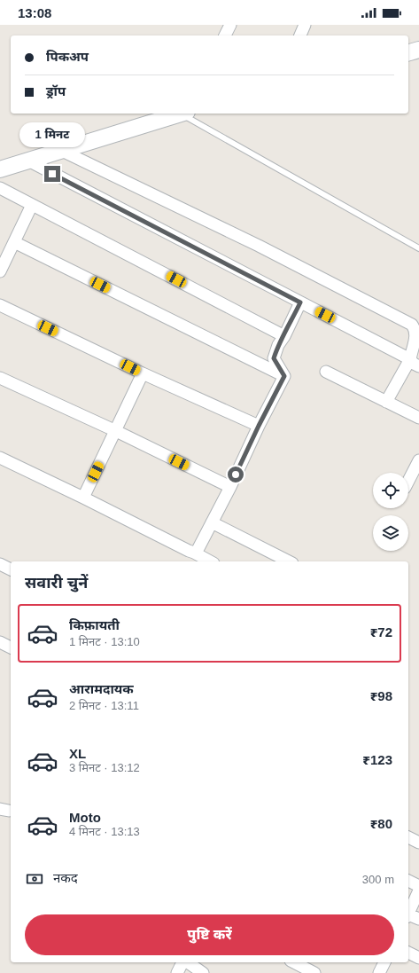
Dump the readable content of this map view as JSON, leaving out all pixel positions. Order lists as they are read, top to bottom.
{
  "page": {
    "status": "13:08",
    "banner": ["पिकअप", "ड्रॉप"],
    "bubble": "1 मिनट",
    "heading": "सवारी चुनें",
    "list": [
      {
        "name": "किफ़ायती",
        "note": "1 मिनट · 13:10",
        "value": "₹72"
      },
      {
        "name": "आरामदायक",
        "note": "2 मिनट · 13:11",
        "value": "₹98"
      },
      {
        "name": "XL",
        "note": "3 मिनट · 13:12",
        "value": "₹123"
      },
      {
        "name": "Moto",
        "note": "4 मिनट · 13:13",
        "value": "₹80"
      }
    ],
    "pay": ["नकद", "300 m"],
    "buttons": "पुष्टि करें"
  }
}
